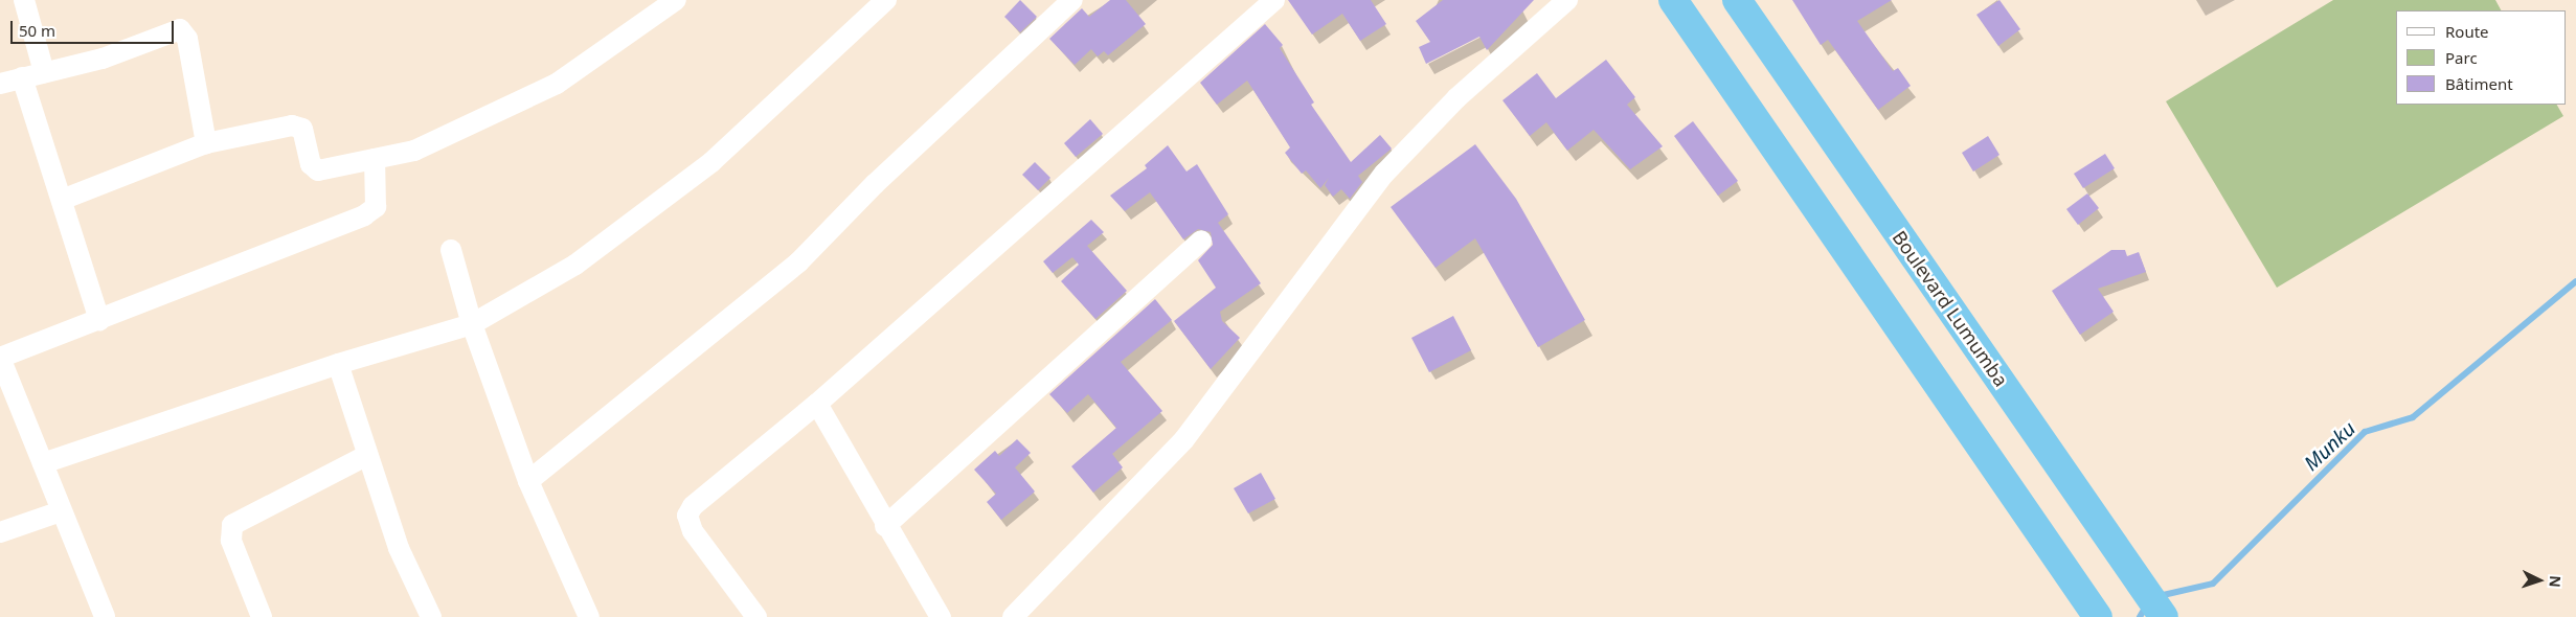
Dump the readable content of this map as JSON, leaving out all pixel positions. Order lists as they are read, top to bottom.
{
  "streets": {
    "highway": ["Boulevard Lumumba"]
  },
  "water": ["Munku"],
  "legend": ["Route", "Parc", "Bâtiment"],
  "scale_bar": "50 m",
  "north": "right"
}
